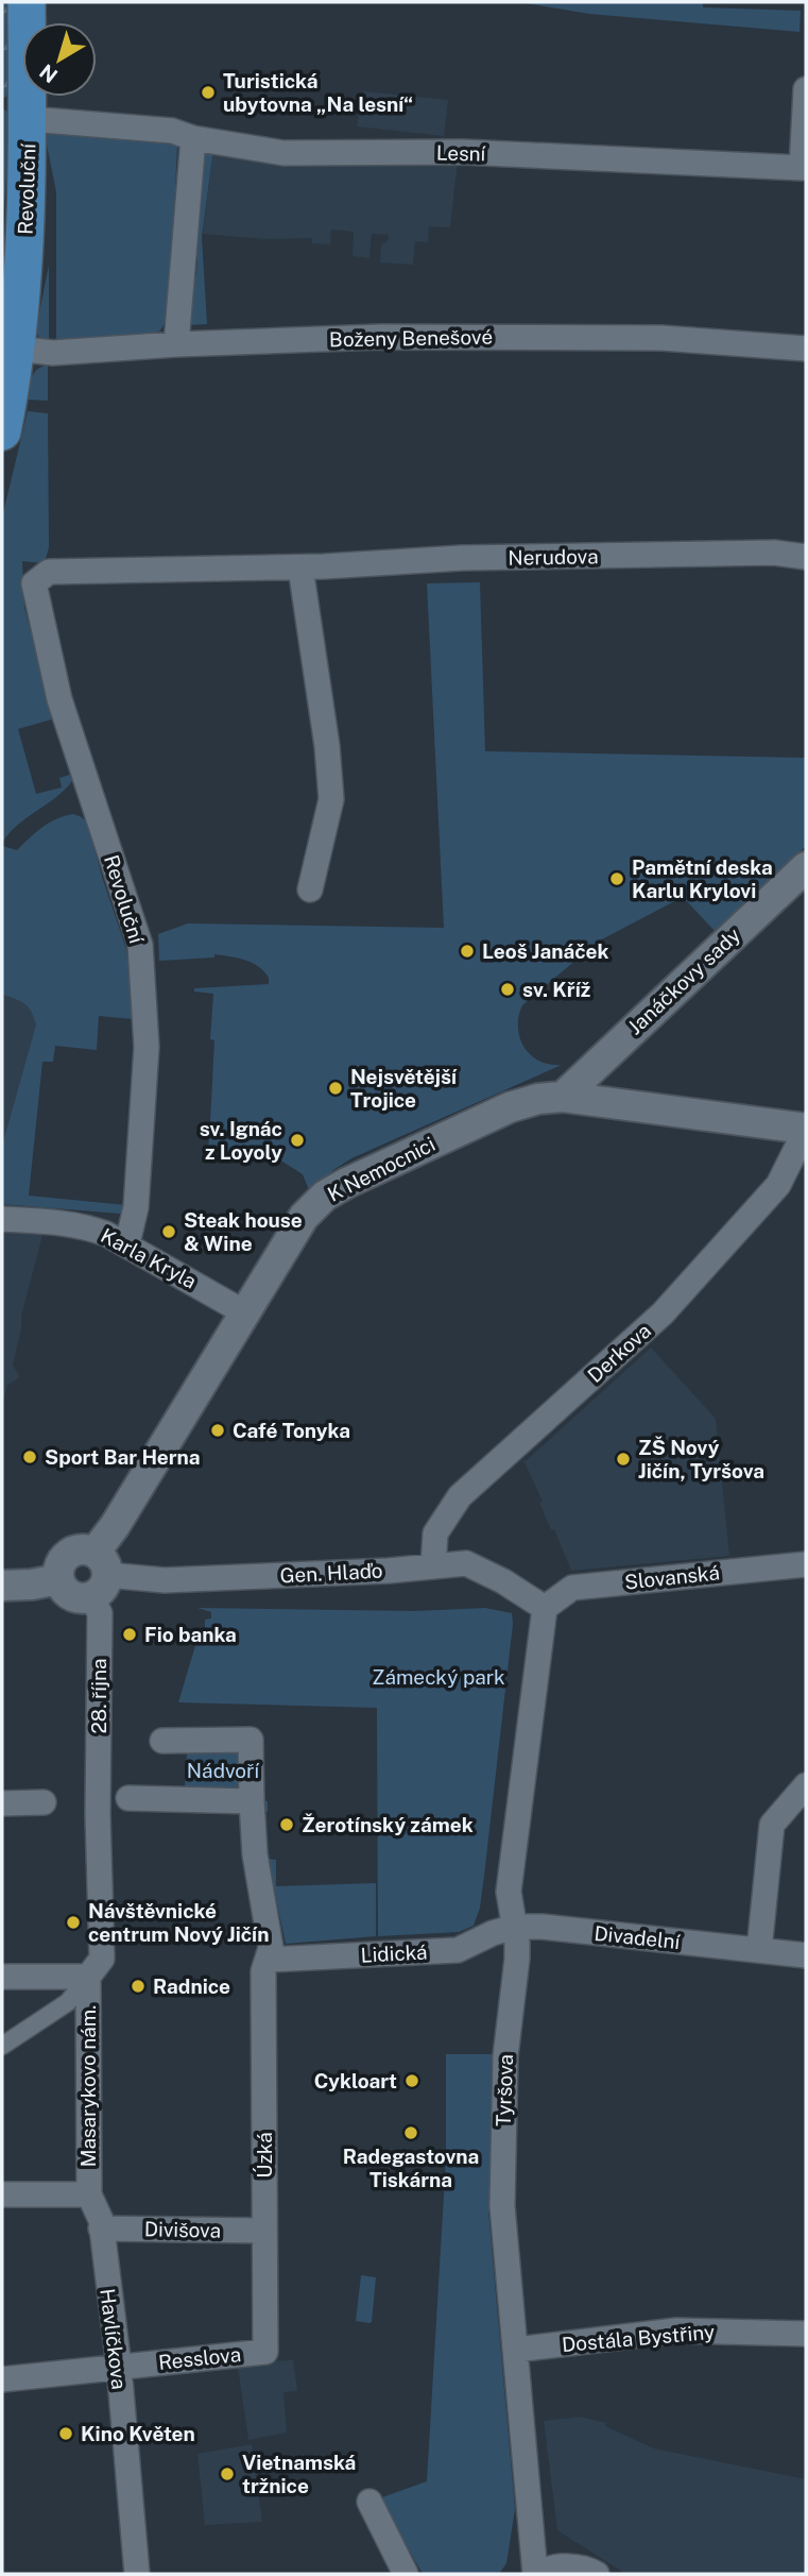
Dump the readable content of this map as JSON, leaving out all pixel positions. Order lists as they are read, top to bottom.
{
  "streets": {
    "main road": ["Revoluční"],
    "street": [
      "Lesní",
      "Boženy Benešové",
      "Nerudova",
      "Janáčkovy sady",
      "K Nemocnici",
      "Karla Kryla",
      "Derkova",
      "Gen. Hlaďo",
      "Slovanská",
      "28. října",
      "Divadelní",
      "Lidická",
      "Masarykovo nám.",
      "Tyršova",
      "Úzká",
      "Divišova",
      "Dostála Bystřiny",
      "Havlíčkova",
      "Resslova"
    ]
  },
  "crossings": [
    ["Revoluční", "Boženy Benešové"],
    ["Revoluční", "Nerudova"],
    ["Revoluční", "Karla Kryla"],
    ["Janáčkovy sady", "K Nemocnici"],
    ["K Nemocnici", "Karla Kryla"],
    ["K Nemocnici", "Derkova"],
    ["K Nemocnici", "Gen. Hlaďo"],
    ["K Nemocnici", "28. října"],
    ["Derkova", "Gen. Hlaďo"],
    ["Gen. Hlaďo", "Slovanská"],
    ["Gen. Hlaďo", "28. října"],
    ["Gen. Hlaďo", "Tyršova"],
    ["Slovanská", "Tyršova"],
    ["28. října", "Masarykovo nám."],
    ["Divadelní", "Lidická"],
    ["Divadelní", "Tyršova"],
    ["Lidická", "Tyršova"],
    ["Lidická", "Úzká"],
    ["Masarykovo nám.", "Havlíčkova"],
    ["Tyršova", "Dostála Bystřiny"],
    ["Úzká", "Divišova"],
    ["Úzká", "Resslova"],
    ["Divišova", "Havlíčkova"],
    ["Havlíčkova", "Resslova"]
  ],
  "parks": ["Zámecký park", "Nádvoří"],
  "places": [
    "Turistická ubytovna „Na lesní“",
    "Pamětní deska Karlu Krylovi",
    "Leoš Janáček",
    "sv. Kříž",
    "Nejsvětější Trojice",
    "sv. Ignác z Loyoly",
    "Steak house & Wine",
    "Café Tonyka",
    "Sport Bar Herna",
    "ZŠ Nový Jičín, Tyršova",
    "Fio banka",
    "Žerotínský zámek",
    "Návštěvnické centrum Nový Jičín",
    "Radnice",
    "Cykloart",
    "Radegastovna Tiskárna",
    "Kino Květen",
    "Vietnamská tržnice"
  ],
  "north": "bottom left"
}
